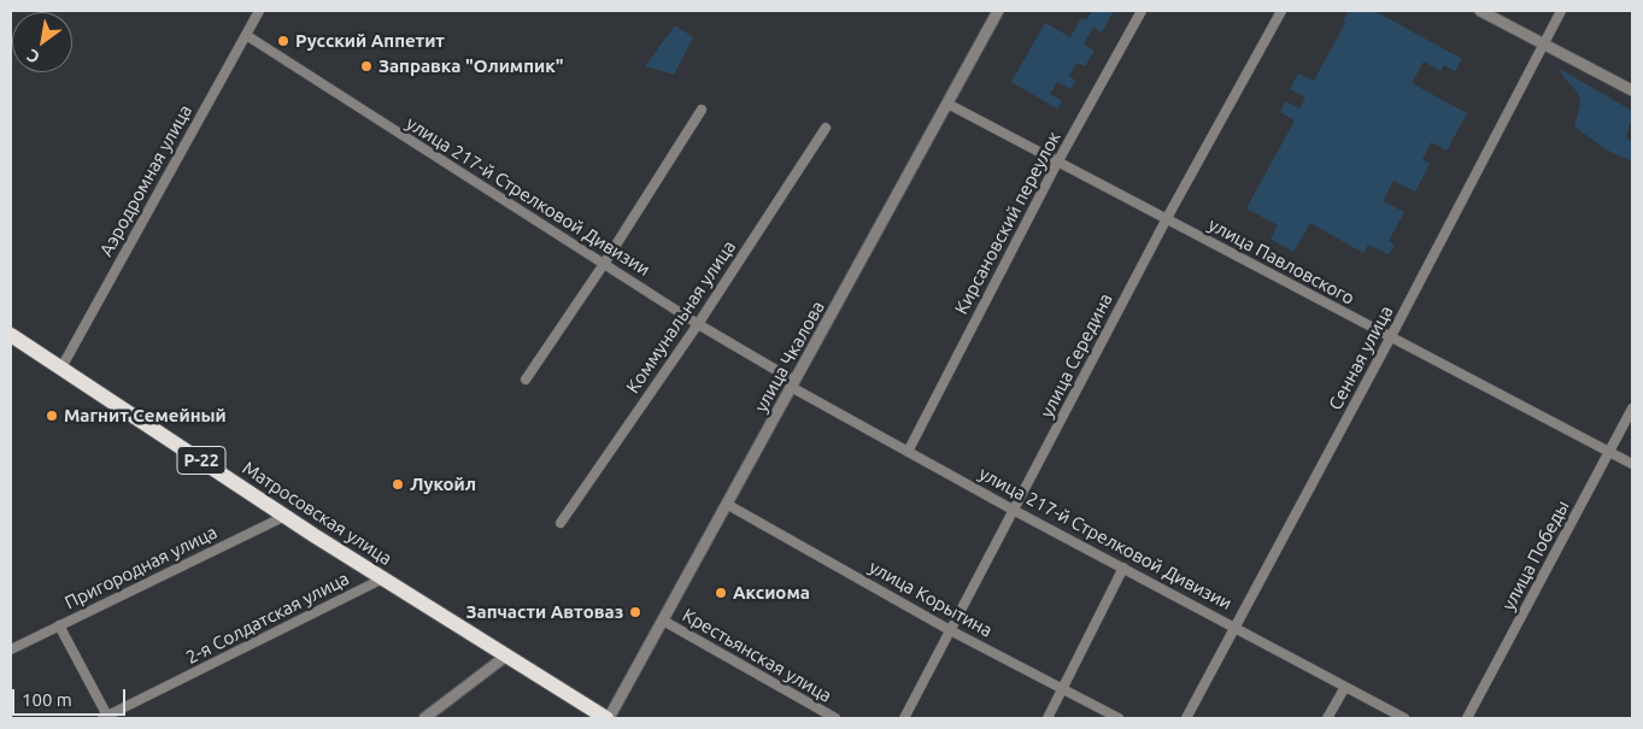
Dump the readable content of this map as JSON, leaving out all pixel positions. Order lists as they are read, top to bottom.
{
  "streets": {
    "highway": ["Р-22", "Матросовская улица"],
    "street": [
      "Аэродромная улица",
      "улица 217-й Стрелковой Дивизии",
      "Кирсановский переулок",
      "улица Павловского",
      "Коммунальная улица",
      "улица Середина",
      "улица Чкалова",
      "Сенная улица",
      "улица Победы",
      "Пригородная улица",
      "улица Корытина",
      "2-я Солдатская улица",
      "Крестьянская улица"
    ]
  },
  "crossings": [
    ["Аэродромная улица", "улица 217-й Стрелковой Дивизии"],
    ["Аэродромная улица", "Матросовская улица"],
    ["улица 217-й Стрелковой Дивизии", "Кирсановский переулок"],
    ["улица 217-й Стрелковой Дивизии", "Коммунальная улица"],
    ["улица 217-й Стрелковой Дивизии", "улица Середина"],
    ["улица 217-й Стрелковой Дивизии", "улица Чкалова"],
    ["улица 217-й Стрелковой Дивизии", "Сенная улица"],
    ["Кирсановский переулок", "улица Павловского"],
    ["улица Павловского", "улица Середина"],
    ["улица Павловского", "улица Чкалова"],
    ["улица Павловского", "Сенная улица"],
    ["улица Павловского", "улица Победы"],
    ["улица Середина", "улица Корытина"],
    ["улица Чкалова", "Матросовская улица"],
    ["улица Чкалова", "улица Корытина"],
    ["улица Чкалова", "Крестьянская улица"],
    ["Матросовская улица", "Пригородная улица"],
    ["Матросовская улица", "2-я Солдатская улица"]
  ],
  "places": [
    "Русский Аппетит",
    "Заправка \"Олимпик\"",
    "Магнит Семейный",
    "Лукойл",
    "Аксиома",
    "Запчасти Автоваз"
  ],
  "scale_bar": "100 m",
  "north": "bottom left"
}
